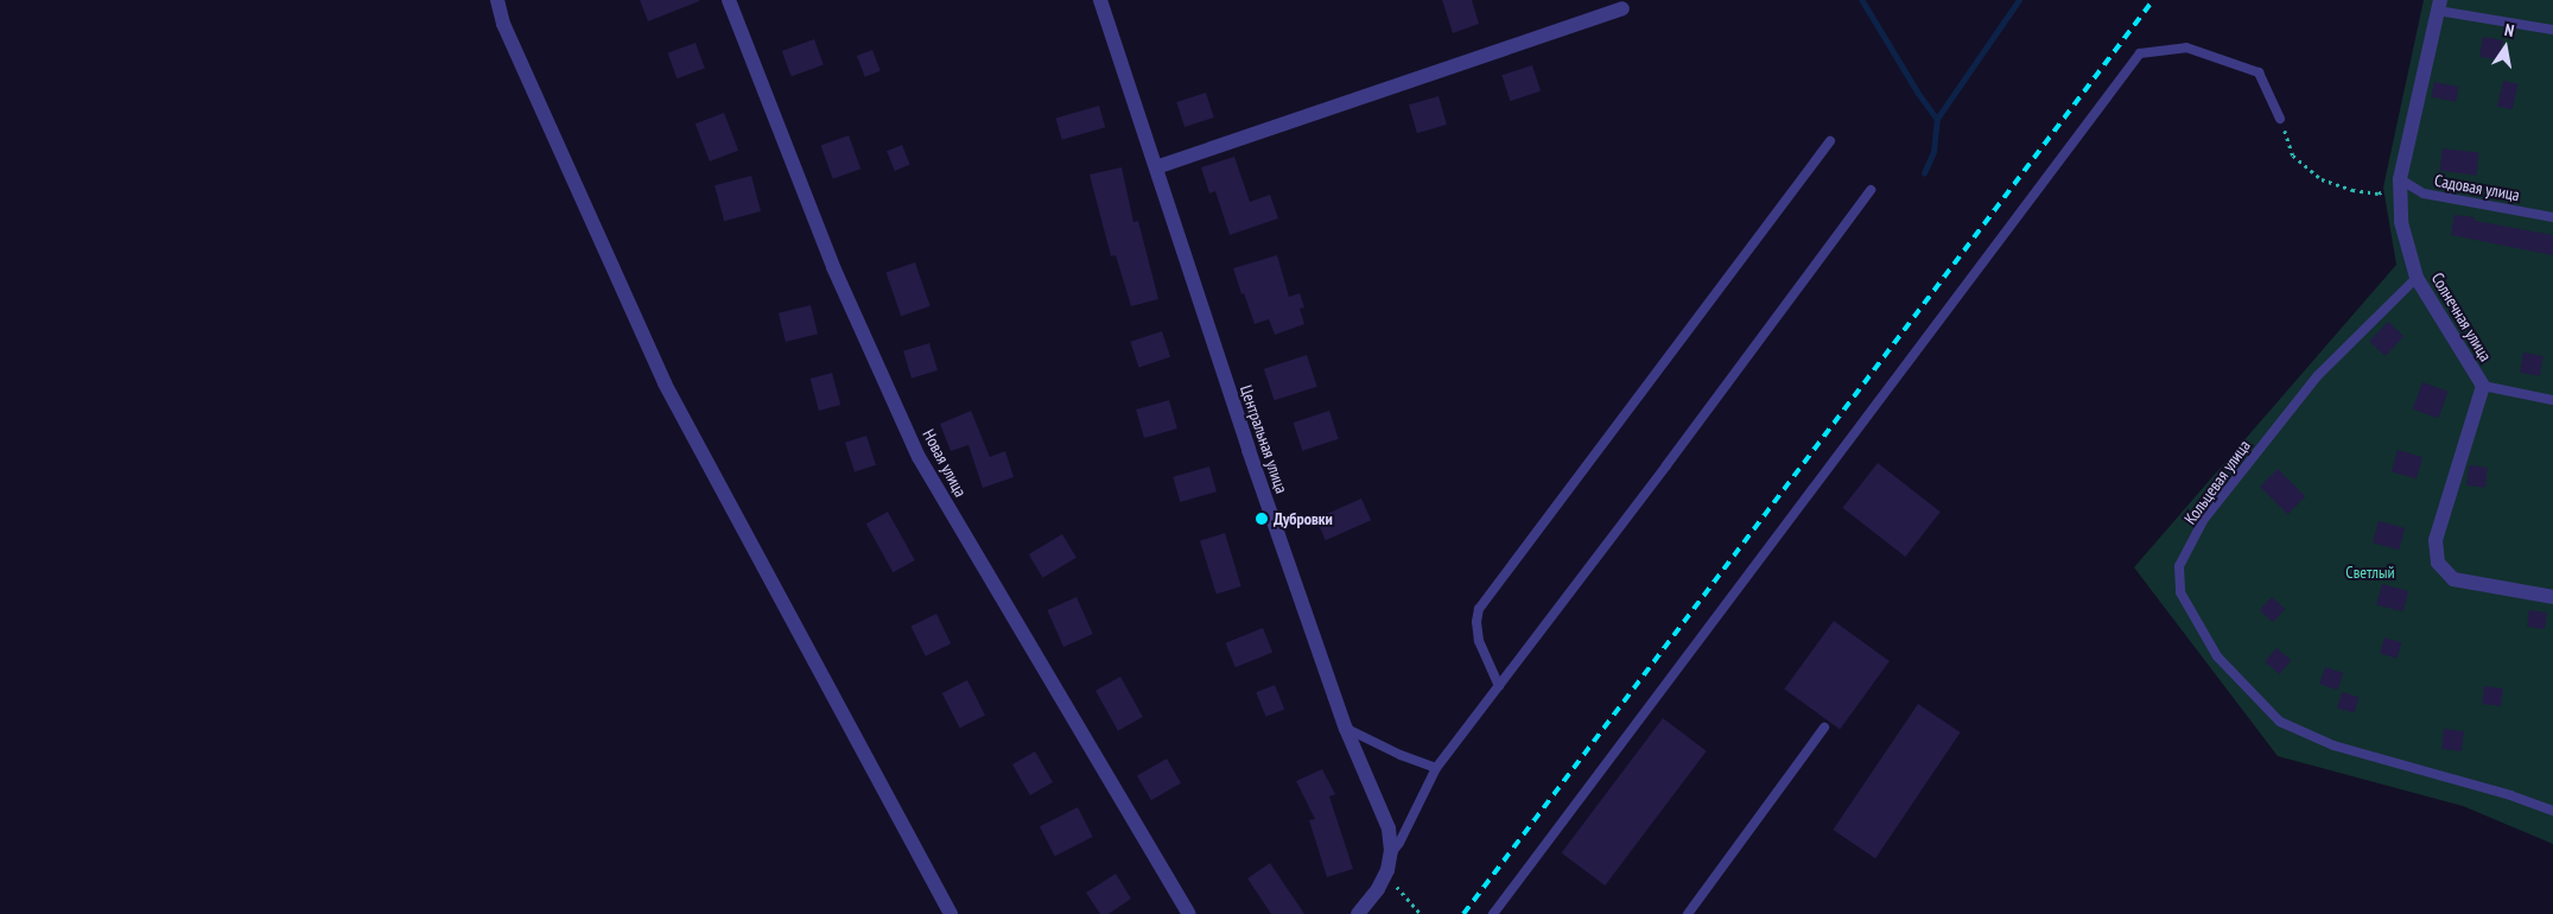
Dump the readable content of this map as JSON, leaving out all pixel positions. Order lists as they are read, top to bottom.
{
  "streets": {
    "street": ["Солнечная улица", "Центральная улица", "Новая улица"],
    "lane": ["Садовая улица", "Кольцевая улица"]
  },
  "crossings": [
    ["Садовая улица", "Солнечная улица"],
    ["Солнечная улица", "Кольцевая улица"]
  ],
  "parks": ["Светлый"],
  "places": ["Дубровки"],
  "north": "top"
}
